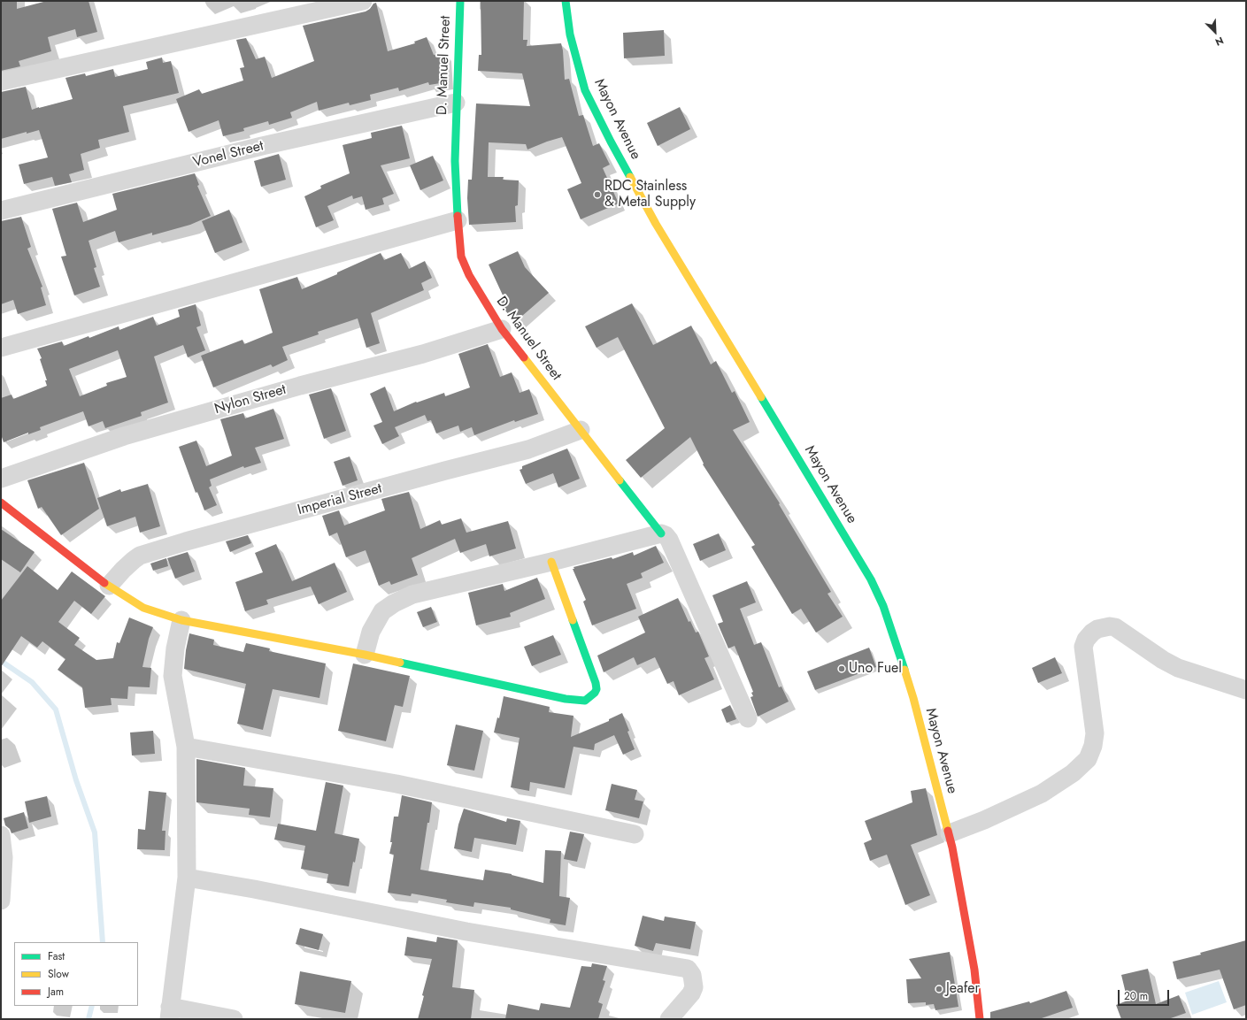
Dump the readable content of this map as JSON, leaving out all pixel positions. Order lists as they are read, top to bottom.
{
  "streets": {
    "street": [
      "D. Manuel Street",
      "Mayon Avenue",
      "Vonel Street",
      "Nylon Street",
      "Imperial Street"
    ]
  },
  "crossings": [
    ["D. Manuel Street", "Vonel Street"],
    ["D. Manuel Street", "Nylon Street"],
    ["D. Manuel Street", "Imperial Street"]
  ],
  "places": ["RDC Stainless & Metal Supply", "Uno Fuel", "Jeafer"],
  "legend": ["Fast", "Slow", "Jam"],
  "scale_bar": "20 m",
  "north": "bottom right"
}
